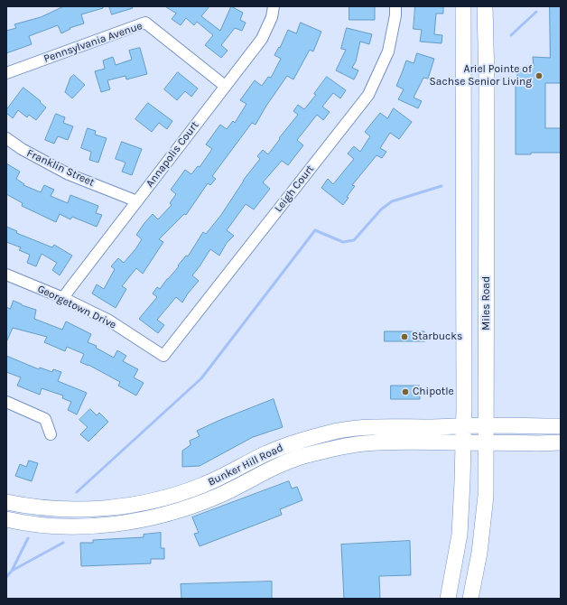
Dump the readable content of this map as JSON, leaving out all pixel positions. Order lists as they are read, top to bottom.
{
  "streets": {
    "main road": ["Miles Road", "Bunker Hill Road"],
    "street": [
      "Pennsylvania Avenue",
      "Annapolis Court",
      "Franklin Street",
      "Leigh Court",
      "Georgetown Drive"
    ]
  },
  "crossings": [
    ["Pennsylvania Avenue", "Annapolis Court"],
    ["Annapolis Court", "Franklin Street"],
    ["Annapolis Court", "Georgetown Drive"],
    ["Leigh Court", "Georgetown Drive"],
    ["Miles Road", "Bunker Hill Road"]
  ],
  "places": ["Ariel Pointe of Sachse Senior Living", "Starbucks", "Chipotle"]
}
